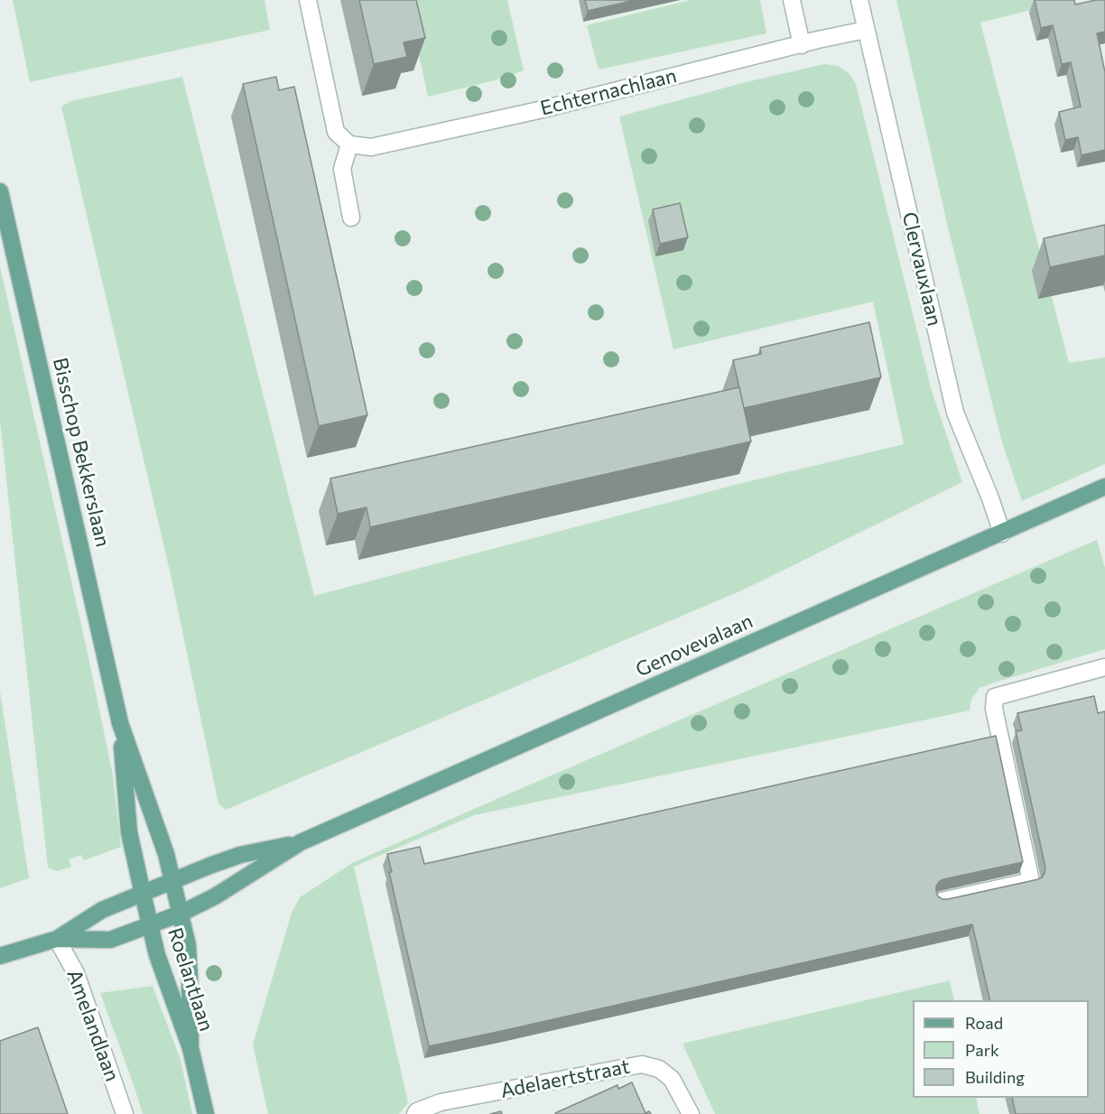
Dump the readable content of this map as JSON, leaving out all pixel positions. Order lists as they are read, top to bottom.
{
  "streets": {
    "main road": ["Bisschop Bekkerslaan", "Genovevalaan", "Roelantlaan"],
    "street": [
      "Echternachlaan",
      "Clervauxlaan",
      "Amelandlaan",
      "Adelaertstraat"
    ]
  },
  "crossings": [
    ["Echternachlaan", "Clervauxlaan"],
    ["Clervauxlaan", "Genovevalaan"],
    ["Bisschop Bekkerslaan", "Genovevalaan"],
    ["Bisschop Bekkerslaan", "Roelantlaan"],
    ["Genovevalaan", "Roelantlaan"],
    ["Genovevalaan", "Amelandlaan"]
  ],
  "legend": ["Road", "Park", "Building"]
}
